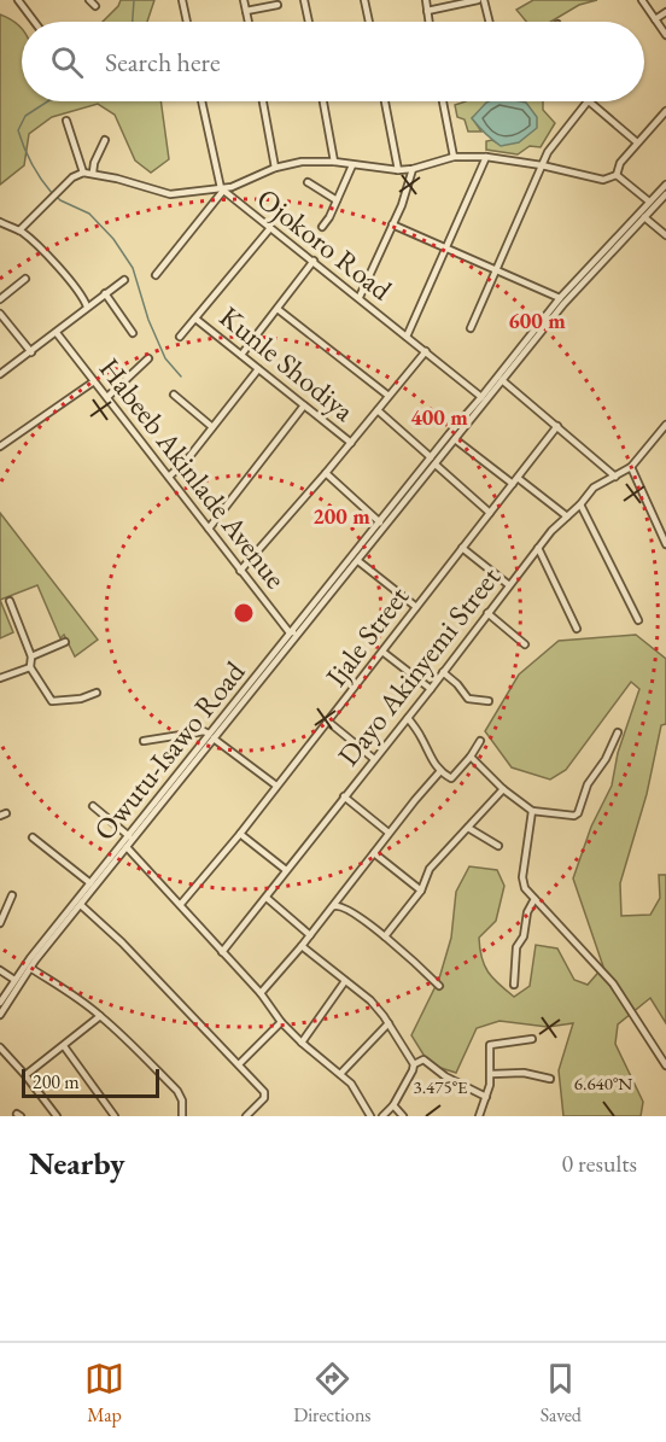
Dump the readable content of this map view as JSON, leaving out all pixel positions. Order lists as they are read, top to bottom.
{
  "streets": {
    "street": [
      "Ojokoro Road",
      "Kunle Shodiya",
      "Habeeb Akinlade Avenue",
      "Ijale Street",
      "Dayo Akinyemi Street",
      "Owutu-Isawo Road"
    ]
  },
  "crossings": [
    ["Ojokoro Road", "Owutu-Isawo Road"],
    ["Habeeb Akinlade Avenue", "Owutu-Isawo Road"]
  ],
  "scale_bar": "200 m",
  "page": {
    "search": "Search here",
    "scale": "200 m",
    "heading": ["Nearby", "0 results"],
    "nav": ["Map", "Directions", "Saved"]
  },
  "coordinates": ["6.640°N", "3.475°E"],
  "rings": ["600 m", "400 m", "200 m"]
}
